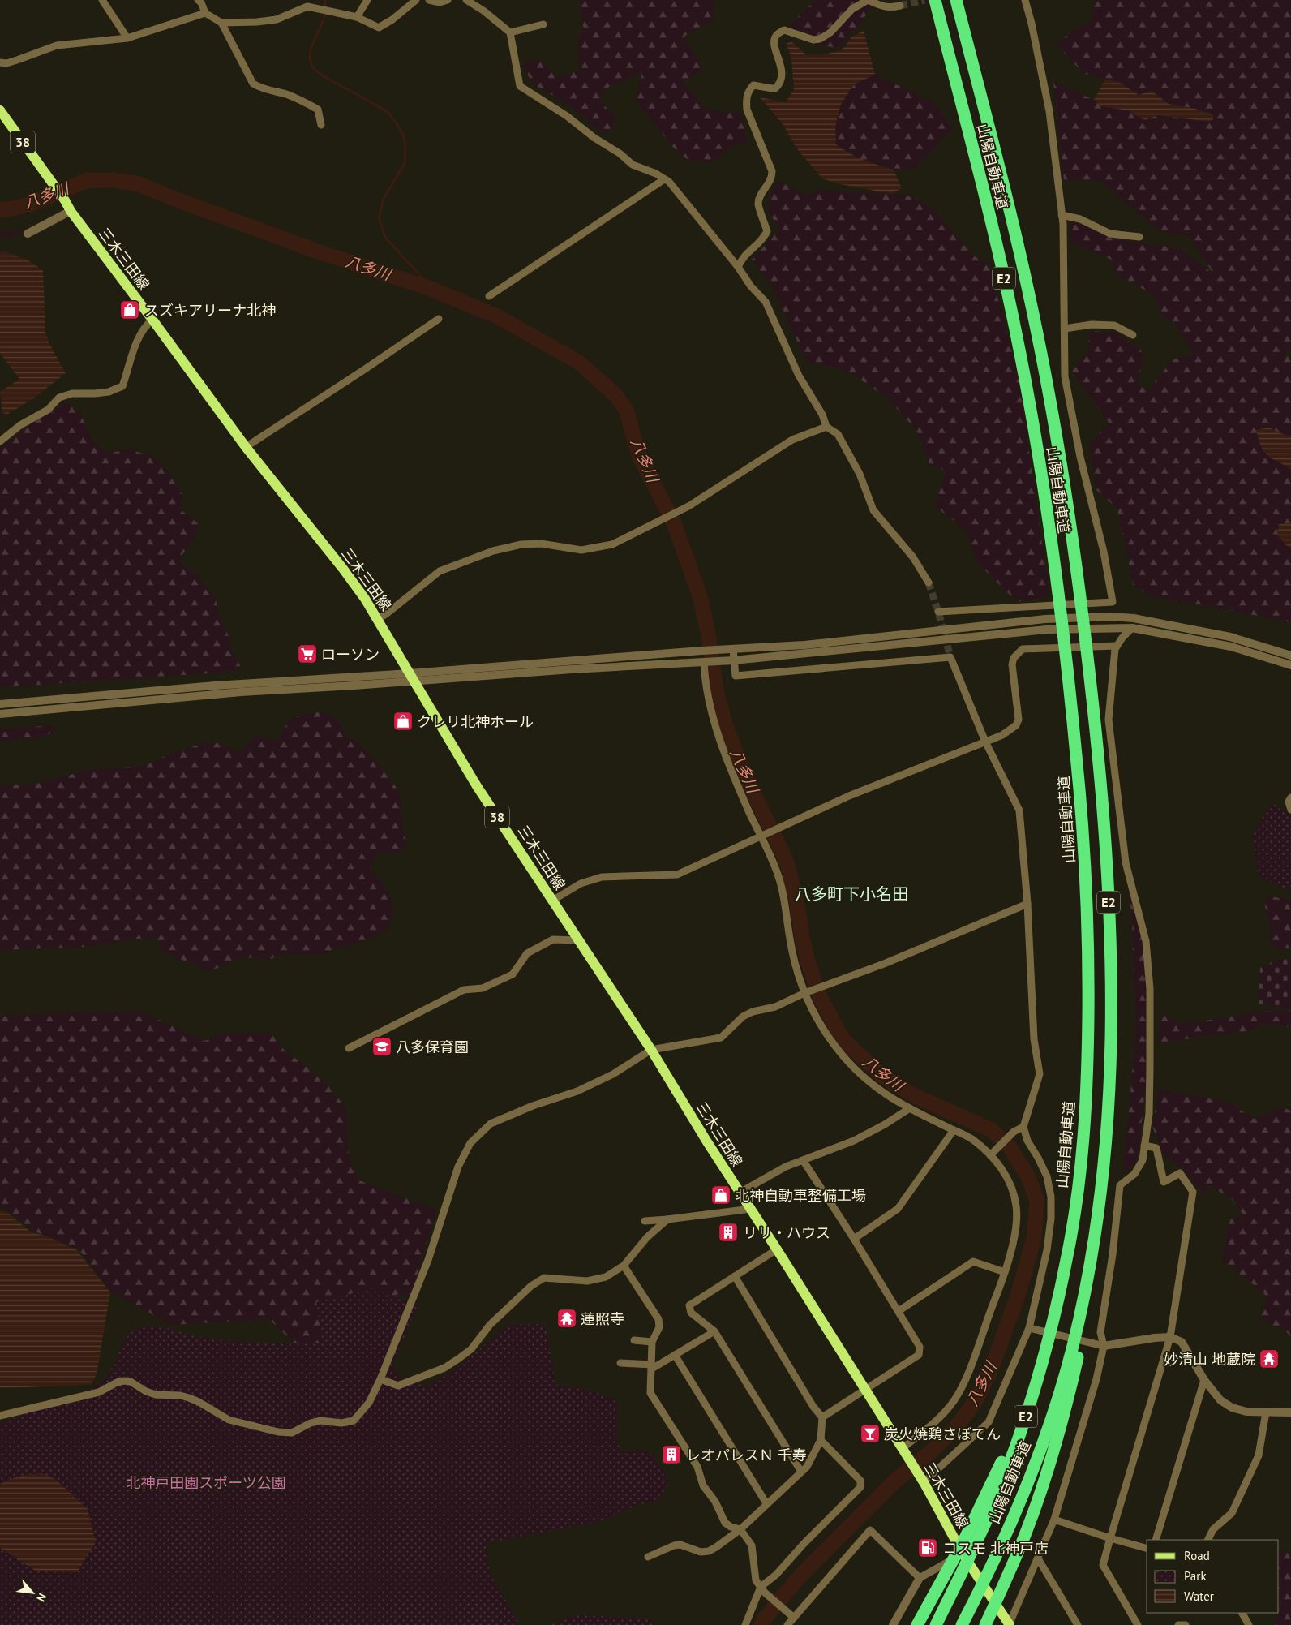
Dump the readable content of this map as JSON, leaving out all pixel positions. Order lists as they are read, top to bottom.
{
  "streets": {
    "highway": ["山陽自動車道", "E2"],
    "main road": ["38", "三木三田線"]
  },
  "crossings": [
    ["山陽自動車道", "E2"]
  ],
  "districts": ["八多町下小名田"],
  "water": ["八多川"],
  "parks": ["北神戸田園スポーツ公園"],
  "places": {
    "shop": ["スズキアリーナ北神", "クレリ北神ホール", "北神自動車整備工場"],
    "supermarket": ["ローソン"],
    "school or university": ["八多保育園"],
    "building": ["リリ・ハウス", "レオパレスＮ 千寿"],
    "temple": ["蓮照寺", "妙清山 地蔵院"],
    "bar": ["炭火焼鶏さぼてん"],
    "fuel station": ["コスモ 北神戸店"]
  },
  "legend": ["Road", "Park", "Water"],
  "north": "bottom right"
}
